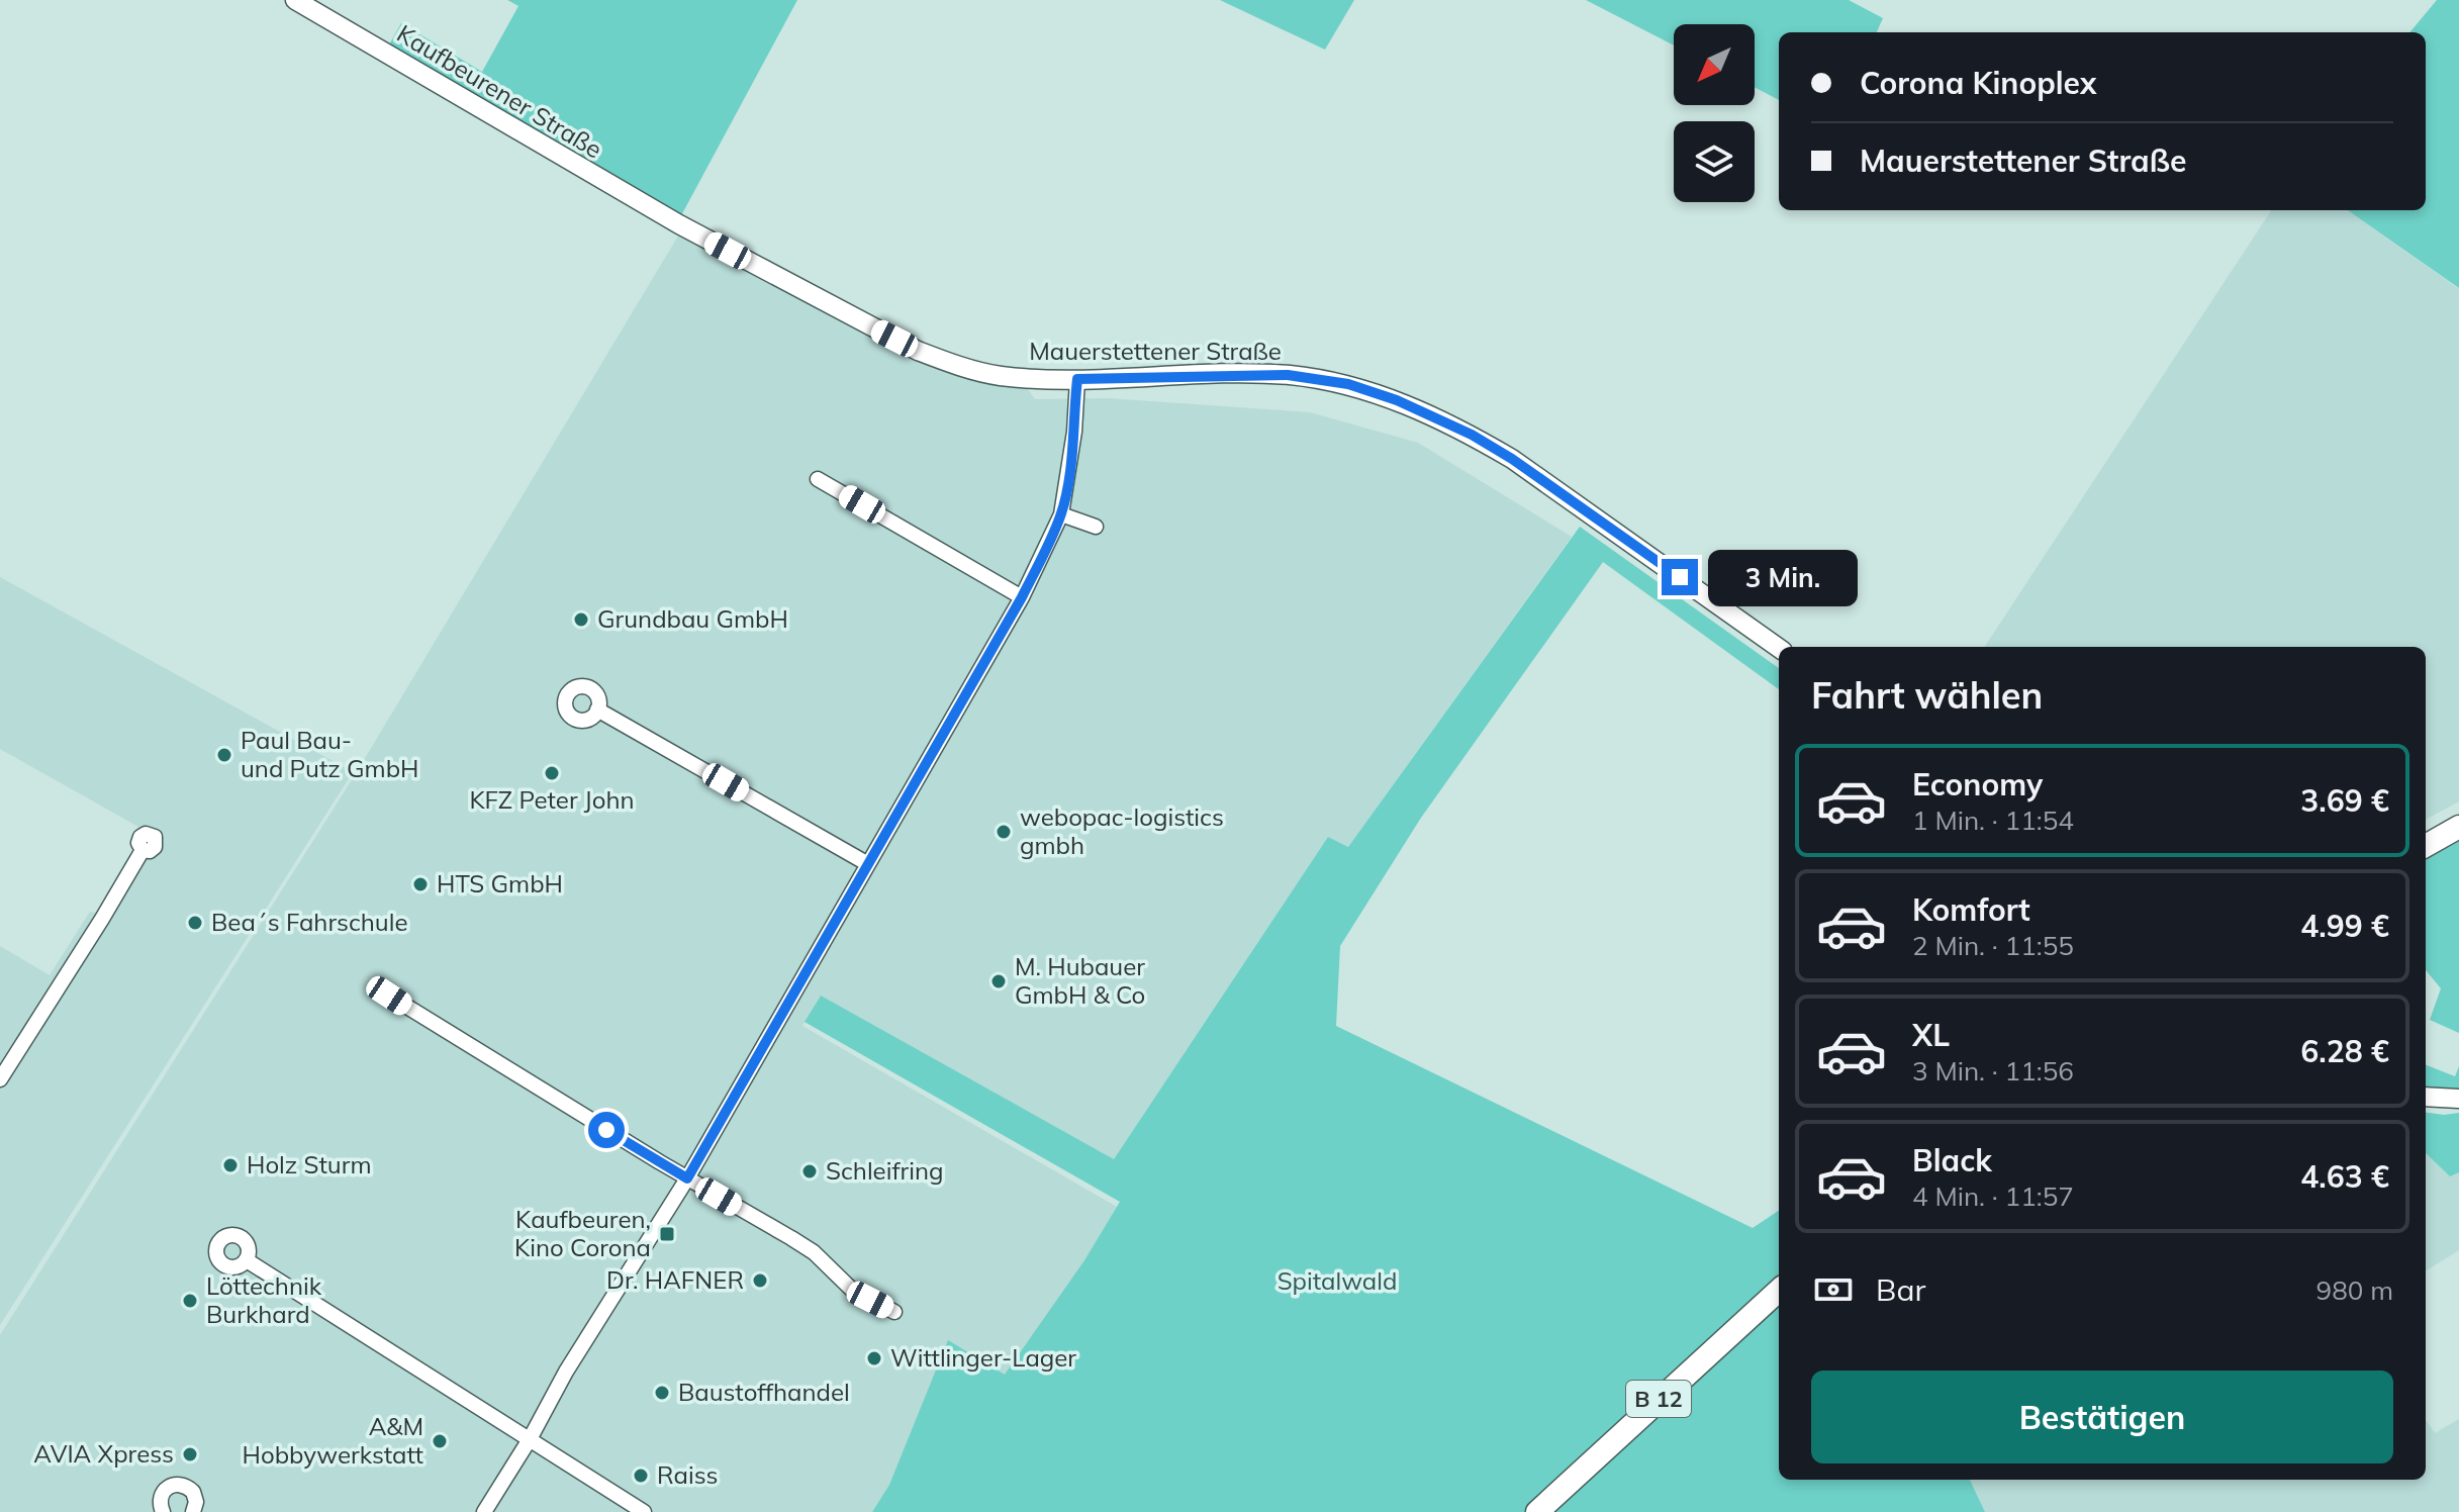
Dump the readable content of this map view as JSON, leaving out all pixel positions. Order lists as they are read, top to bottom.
{
  "streets": {
    "main road": ["Kaufbeurener Straße", "Mauerstettener Straße", "B 12"]
  },
  "crossings": [
    ["Kaufbeurener Straße", "Mauerstettener Straße"]
  ],
  "parks": ["Spitalwald"],
  "places": {
    "other": [
      "Grundbau GmbH",
      "Paul Bau- und Putz GmbH",
      "KFZ Peter John",
      "webopac-logistics gmbh",
      "HTS GmbH",
      "Bea´s Fahrschule",
      "M. Hubauer GmbH & Co",
      "Holz Sturm",
      "Schleifring",
      "Dr. HAFNER",
      "Löttechnik Burkhard",
      "Wittlinger-Lager",
      "Baustoffhandel",
      "A&M Hobbywerkstatt",
      "AVIA Xpress",
      "Raiss"
    ],
    "transit": ["Kaufbeuren, Kino Corona"]
  },
  "north": "bottom left",
  "page": {
    "banner": ["Corona Kinoplex", "Mauerstettener Straße"],
    "bubble": "3 Min.",
    "heading": "Fahrt wählen",
    "list": [
      {
        "name": "Economy",
        "note": "1 Min. · 11:54",
        "value": "3.69 €"
      },
      {
        "name": "Komfort",
        "note": "2 Min. · 11:55",
        "value": "4.99 €"
      },
      {
        "name": "XL",
        "note": "3 Min. · 11:56",
        "value": "6.28 €"
      },
      {
        "name": "Black",
        "note": "4 Min. · 11:57",
        "value": "4.63 €"
      }
    ],
    "pay": ["Bar", "980 m"],
    "buttons": "Bestätigen"
  }
}
